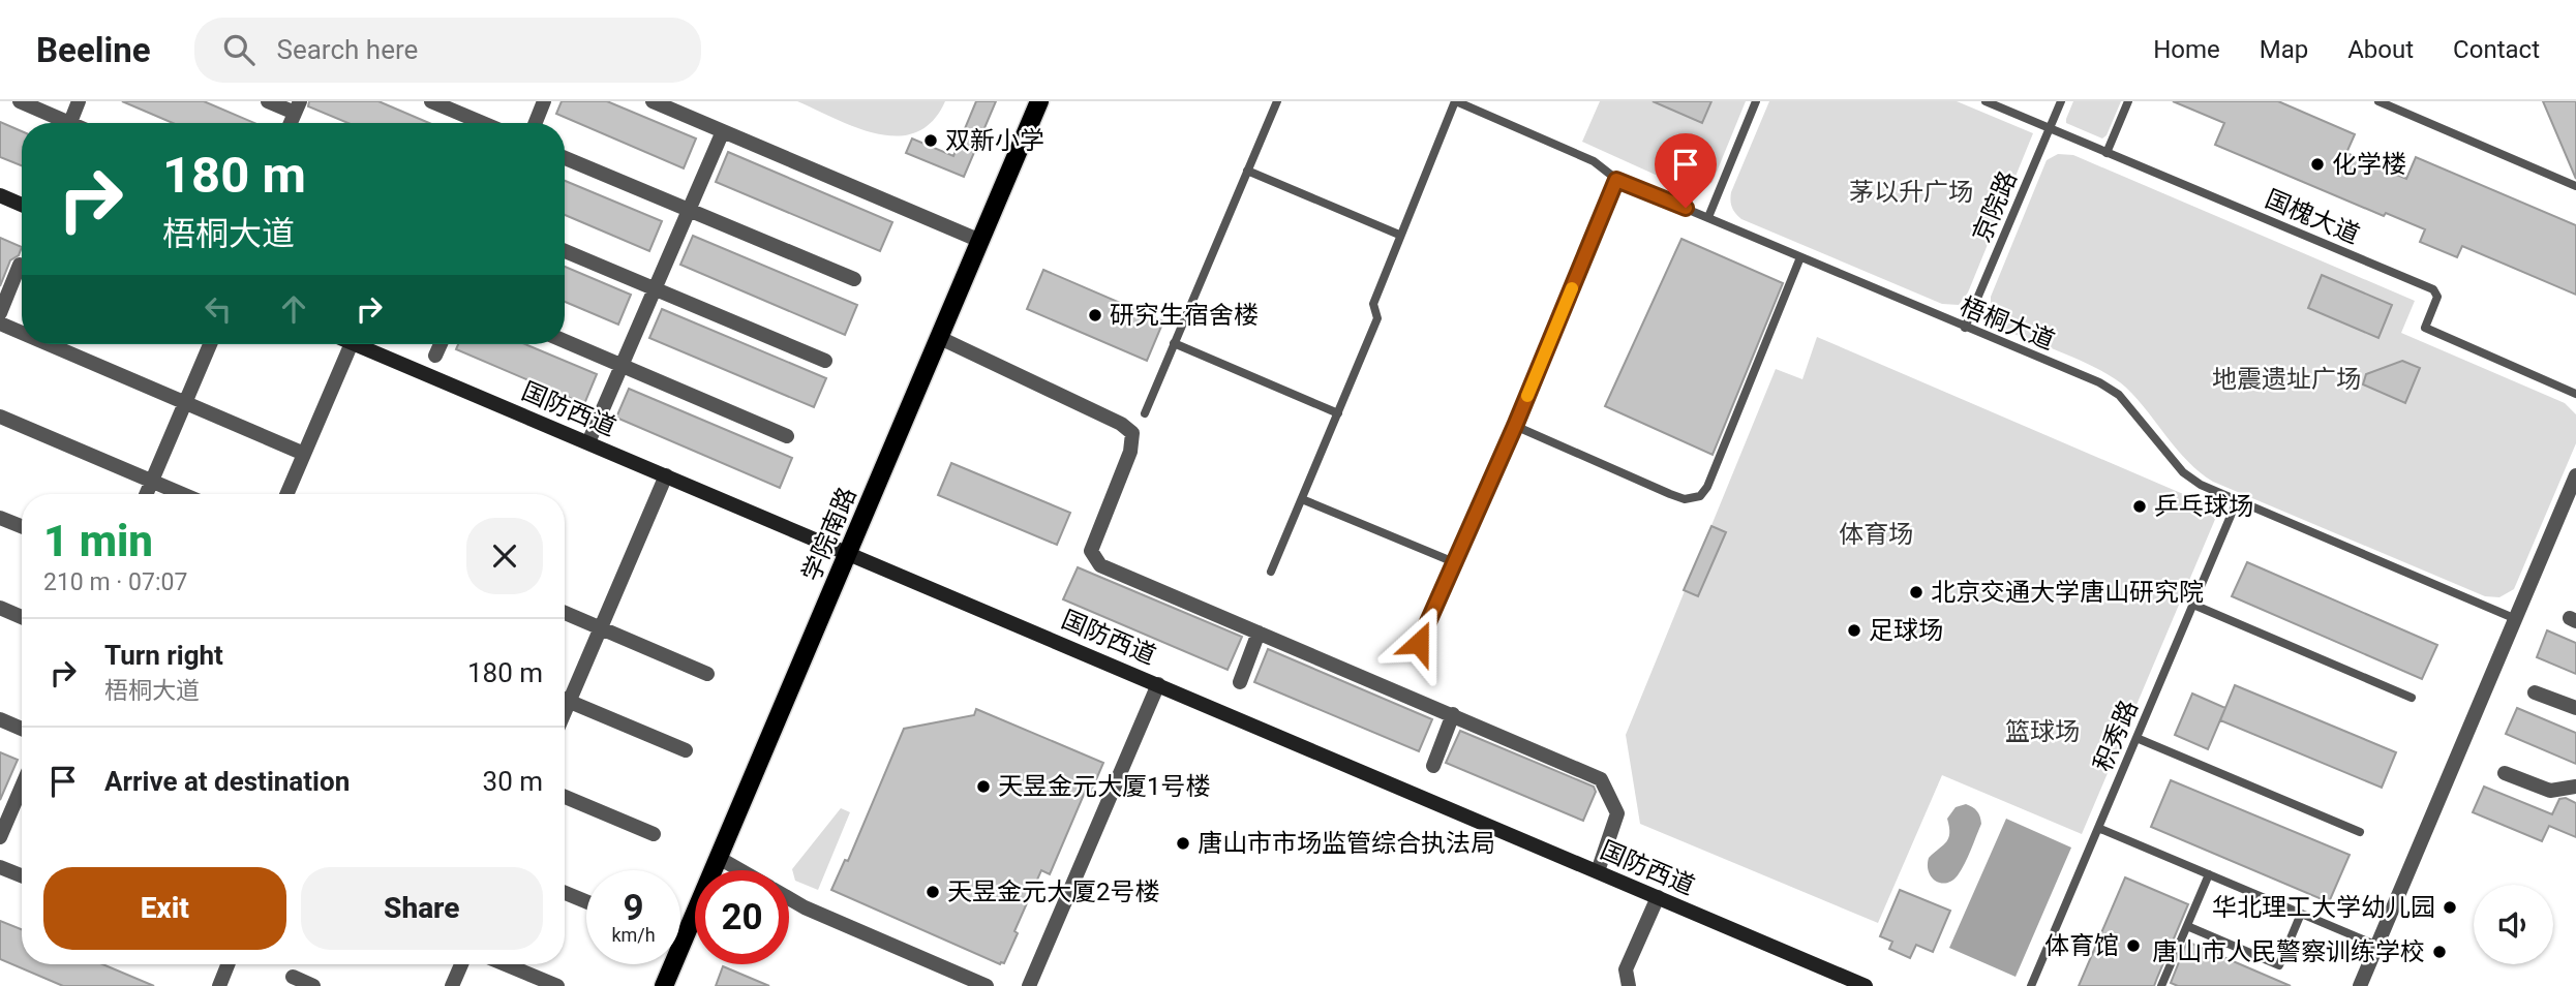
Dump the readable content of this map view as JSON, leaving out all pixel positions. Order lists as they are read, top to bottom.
{
  "streets": {
    "main road": ["学院南路"],
    "street": ["国防西道"],
    "lane": [
      "京院路",
      "国槐大道",
      "梧桐大道",
      "积秀路"
    ]
  },
  "crossings": [
    ["京院路", "国槐大道"],
    ["京院路", "梧桐大道"],
    ["梧桐大道", "积秀路"],
    ["国防西道", "学院南路"]
  ],
  "parks": [
    "茅以升广场",
    "地震遗址广场",
    "体育场",
    "篮球场"
  ],
  "places": [
    "双新小学",
    "化学楼",
    "研究生宿舍楼",
    "乒乓球场",
    "北京交通大学唐山研究院",
    "足球场",
    "天昱金元大厦1号楼",
    "唐山市市场监管综合执法局",
    "天昱金元大厦2号楼",
    "华北理工大学幼儿园",
    "体育馆",
    "唐山市人民警察训练学校"
  ],
  "page": {
    "header": "Beeline",
    "search": "Search here",
    "nav": [
      "Home",
      "Map",
      "About",
      "Contact"
    ],
    "turn": ["180 m", "梧桐大道"],
    "heading": ["1 min", "210 m · 07:07"],
    "list": [
      {
        "name": "Turn right",
        "note": "梧桐大道",
        "value": "180 m"
      },
      {
        "name": "Arrive at destination",
        "value": "30 m"
      }
    ],
    "buttons": ["Exit", "Share"],
    "speed": "9 km/h",
    "limit": "20"
  }
}
